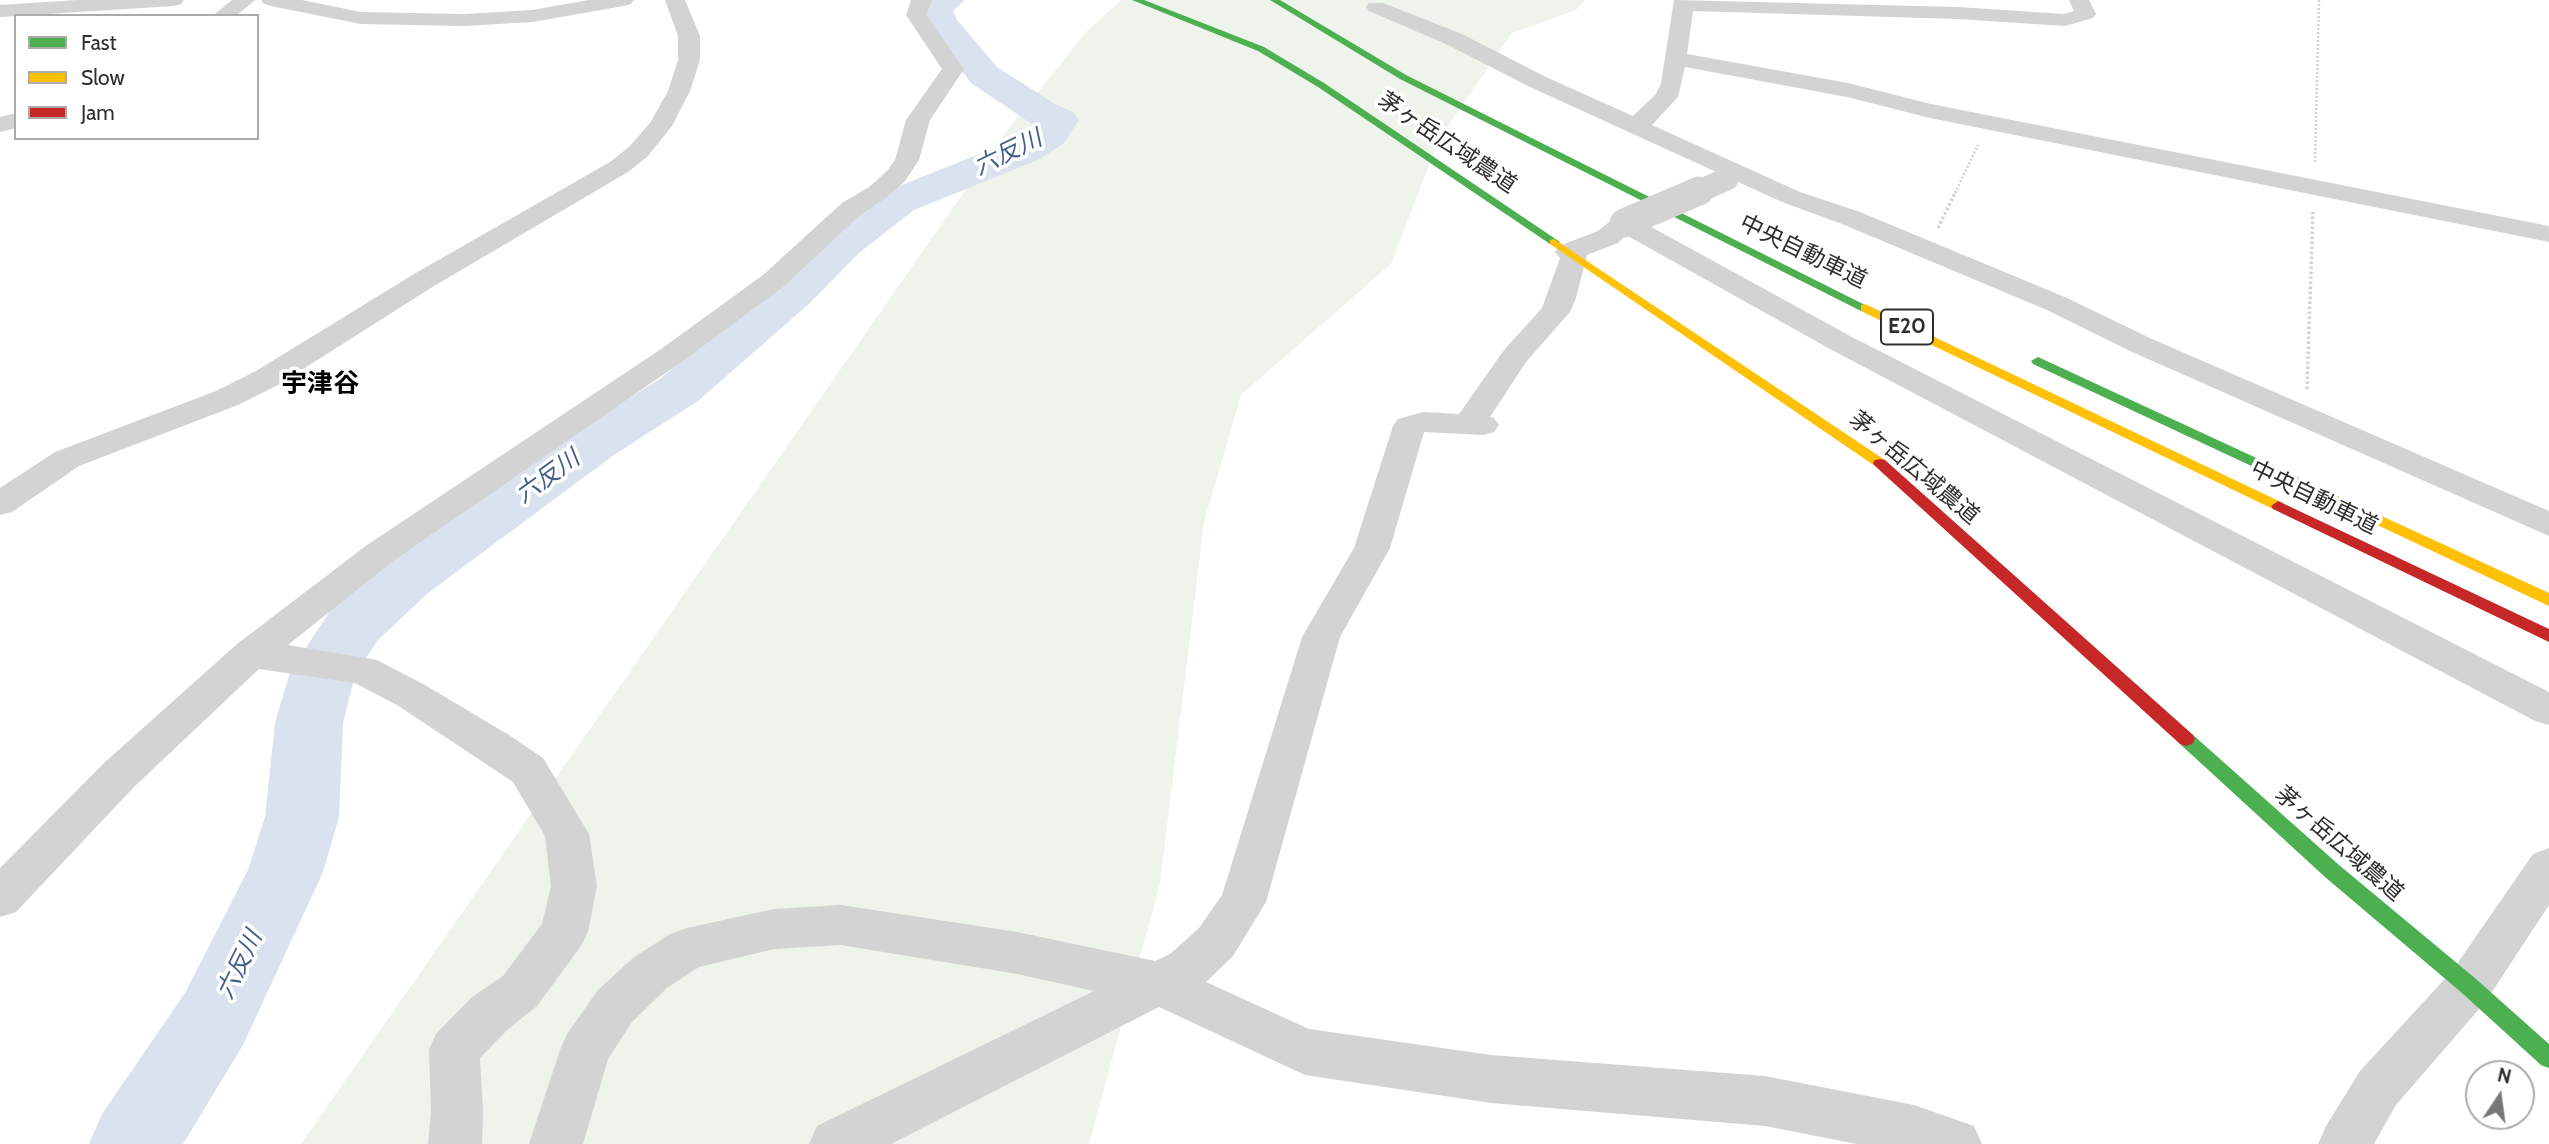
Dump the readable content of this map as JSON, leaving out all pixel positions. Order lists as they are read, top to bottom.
{
  "streets": {
    "main road": ["茅ヶ岳広域農道", "中央自動車道", "E20"]
  },
  "districts": ["宇津谷"],
  "water": ["六反川"],
  "legend": ["Fast", "Slow", "Jam"],
  "north": "top"
}
